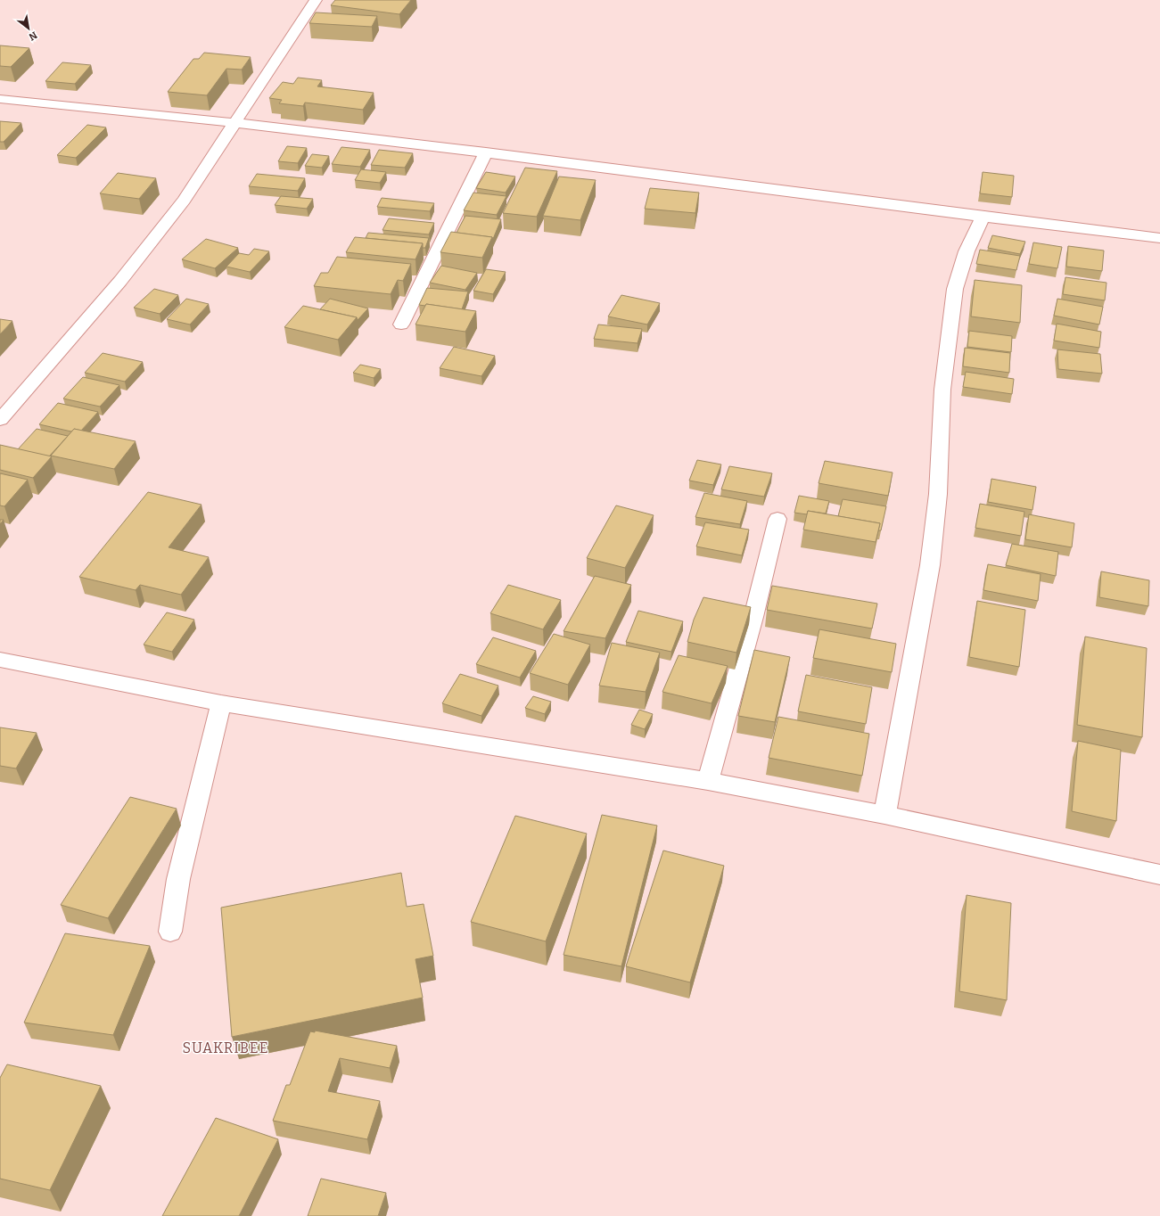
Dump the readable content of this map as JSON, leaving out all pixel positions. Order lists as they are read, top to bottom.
{
  "districts": ["SUAKRIBEE"],
  "north": "bottom right"
}
